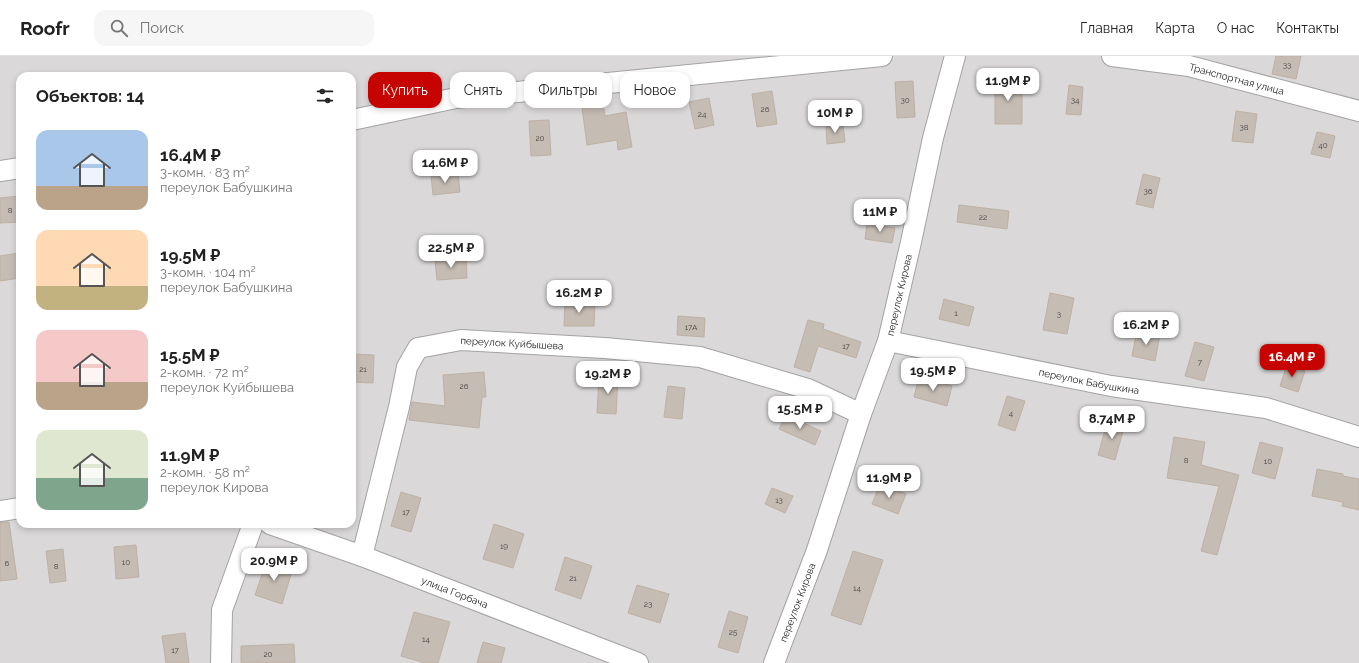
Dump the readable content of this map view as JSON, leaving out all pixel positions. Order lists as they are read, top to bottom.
{
  "streets": {
    "street": [
      "Транспортная улица",
      "переулок Кирова",
      "переулок Куйбышева",
      "переулок Бабушкина",
      "улица Горбача"
    ]
  },
  "crossings": [
    ["переулок Кирова", "переулок Куйбышева"],
    ["переулок Кирова", "переулок Бабушкина"],
    ["переулок Куйбышева", "улица Горбача"]
  ],
  "house_numbers": [
    "33",
    "30",
    "34",
    "26",
    "24",
    "38",
    "20",
    "40",
    "36",
    "8",
    "22",
    "1",
    "3",
    "17А",
    "17",
    "7",
    "21",
    "26",
    "4",
    "8",
    "10",
    "13",
    "17",
    "19",
    "10",
    "6",
    "8",
    "21",
    "14",
    "23",
    "25",
    "14",
    "17",
    "20"
  ],
  "page": {
    "header": "Roofr",
    "search": "Поиск",
    "nav": [
      "Главная",
      "Карта",
      "О нас",
      "Контакты"
    ],
    "price": [
      "11.9M ₽",
      "10M ₽",
      "14.6M ₽",
      "11M ₽",
      "22.5M ₽",
      "16.2M ₽",
      "16.2M ₽",
      "16.4M ₽",
      "19.5M ₽",
      "19.2M ₽",
      "15.5M ₽",
      "8.74M ₽",
      "11.9M ₽",
      "20.9M ₽"
    ],
    "chip": [
      "Купить",
      "Снять",
      "Фильтры",
      "Новое"
    ],
    "heading": "Объектов: 14",
    "list": [
      {
        "name": "16.4M ₽",
        "note": "3-комн. · 83 m² · переулок Бабушкина"
      },
      {
        "name": "19.5M ₽",
        "note": "3-комн. · 104 m² · переулок Бабушкина"
      },
      {
        "name": "15.5M ₽",
        "note": "2-комн. · 72 m² · переулок Куйбышева"
      },
      {
        "name": "11.9M ₽",
        "note": "2-комн. · 58 m² · переулок Кирова"
      }
    ]
  }
}
